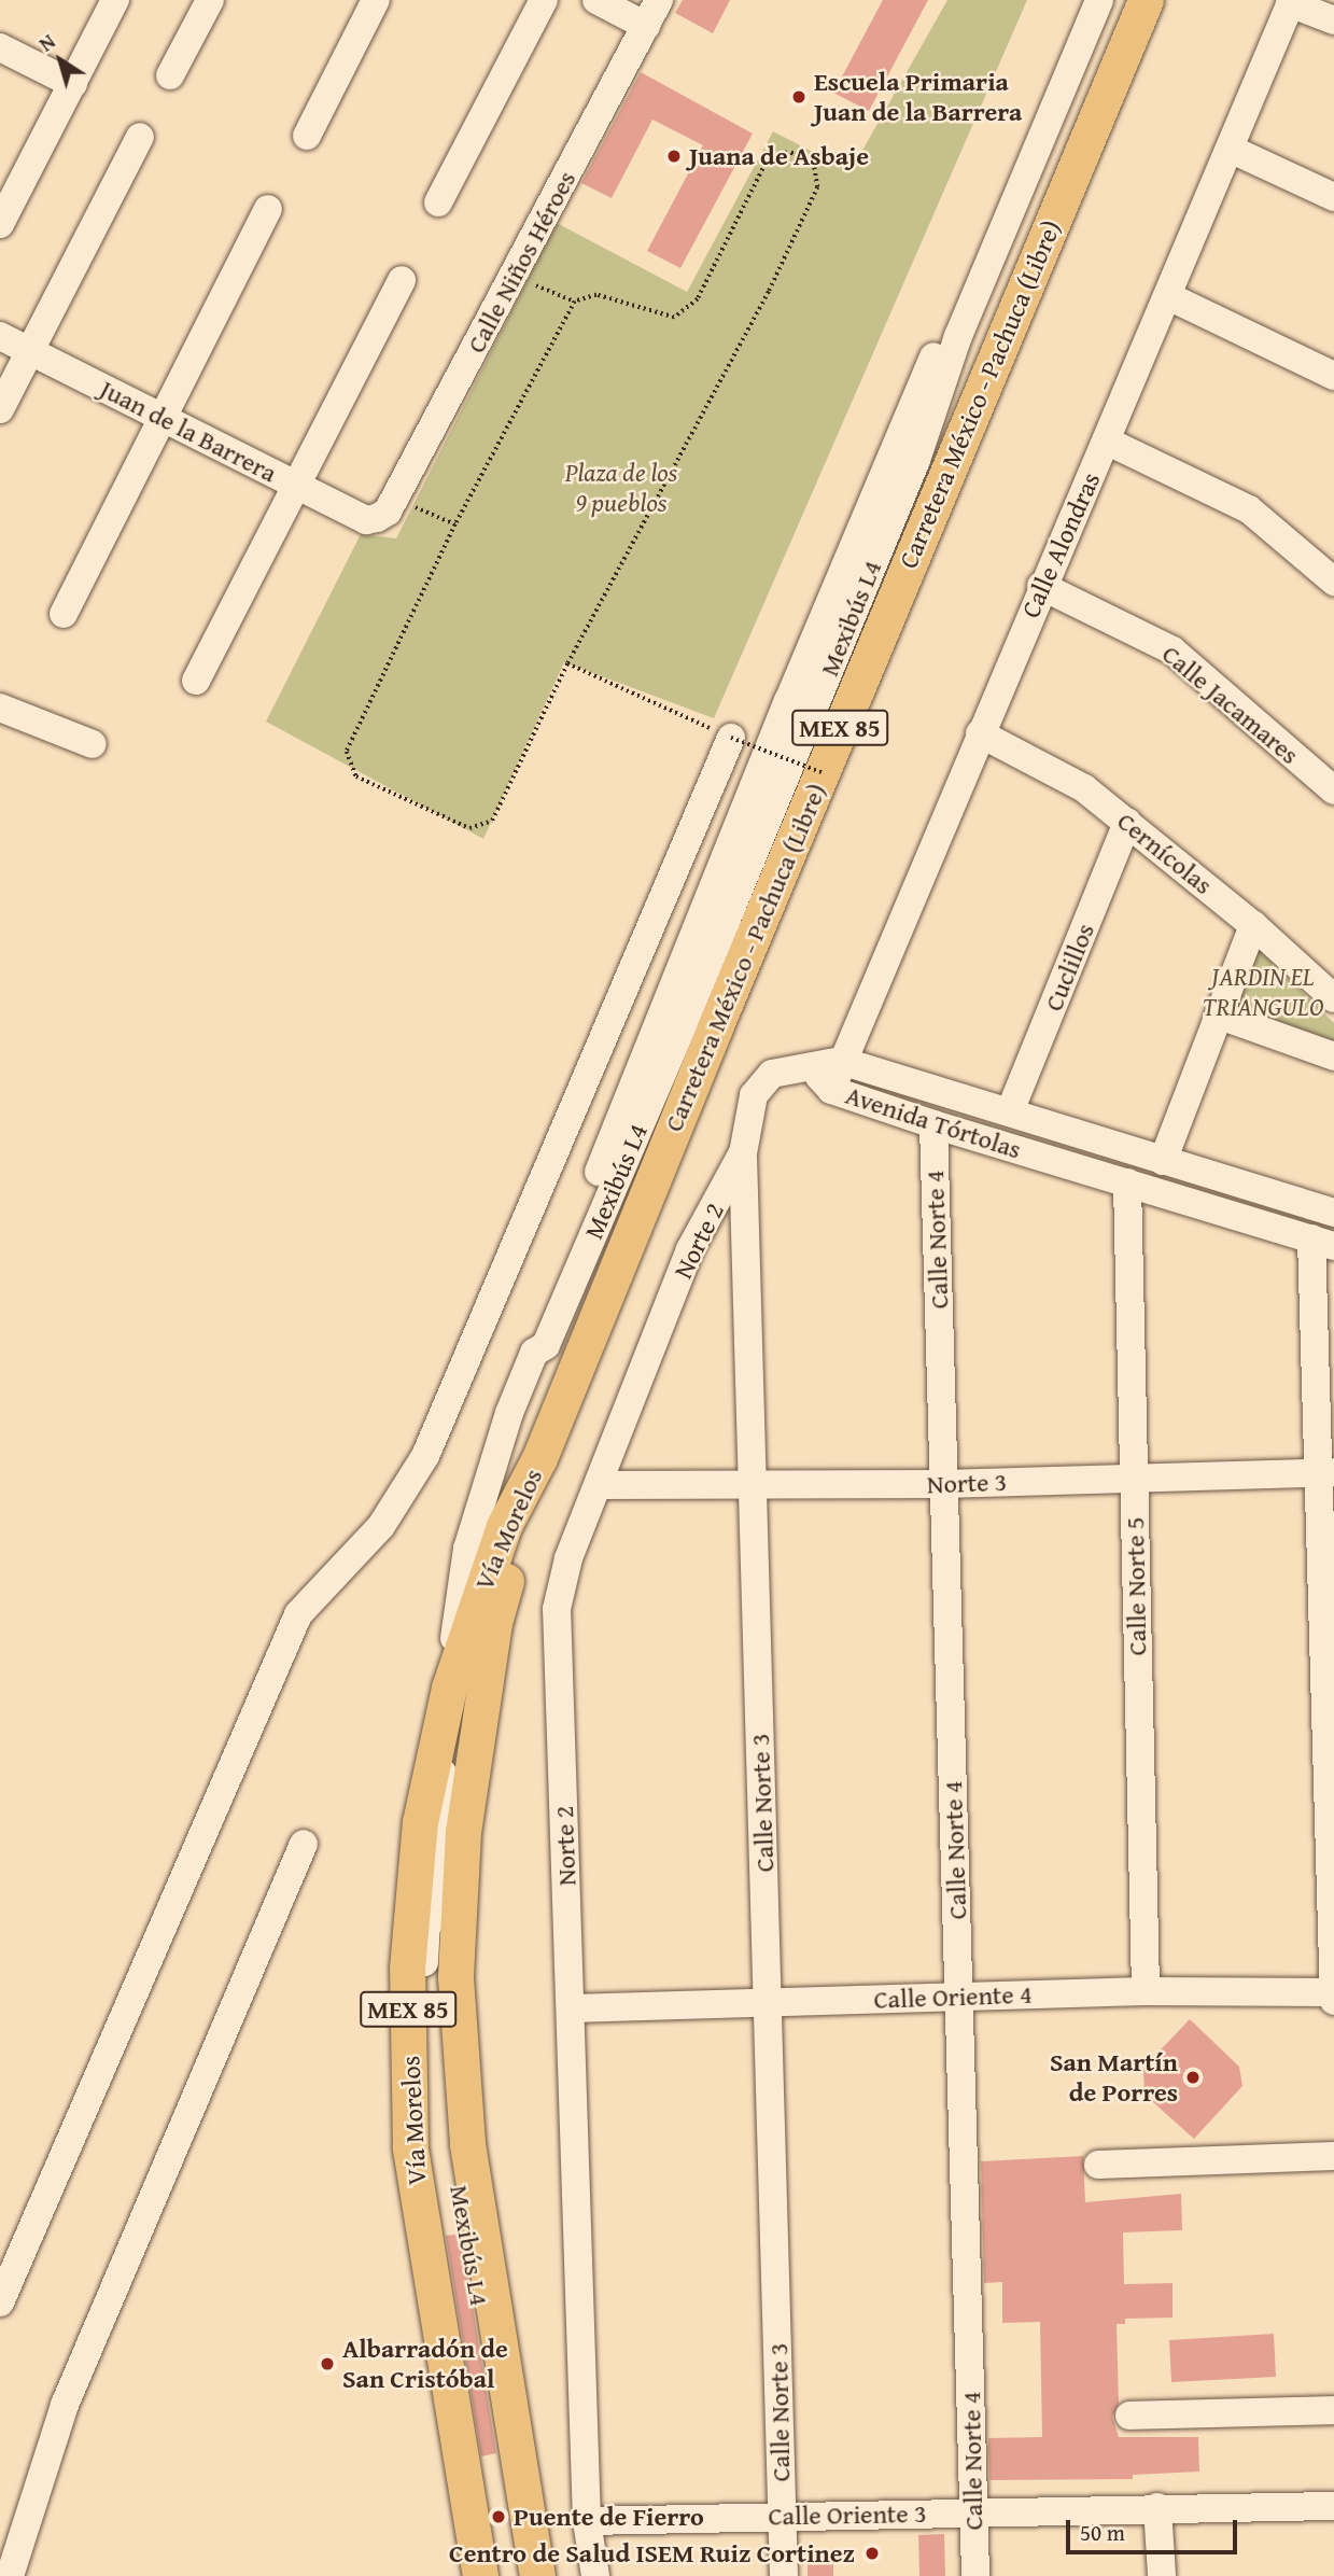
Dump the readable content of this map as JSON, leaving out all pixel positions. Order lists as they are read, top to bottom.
{
  "streets": {
    "main road": ["Carretera México - Pachuca (Libre)", "MEX 85", "Vía Morelos"],
    "street": [
      "Calle Niños Héroes",
      "Juan de la Barrera",
      "Calle Alondras",
      "Mexibús L4",
      "Calle Jacamares",
      "Cernícolas",
      "Cuclillos",
      "Avenida Tórtolas",
      "Calle Norte 4",
      "Norte 2",
      "Norte 3",
      "Calle Norte 5",
      "Calle Norte 3",
      "Calle Oriente 4",
      "Calle Oriente 3"
    ]
  },
  "crossings": [
    ["Calle Niños Héroes", "Juan de la Barrera"],
    ["Carretera México - Pachuca (Libre)", "Vía Morelos"],
    ["Calle Alondras", "Calle Jacamares"],
    ["Calle Alondras", "Cernícolas"],
    ["Calle Alondras", "Avenida Tórtolas"],
    ["Mexibús L4", "Vía Morelos"],
    ["Cernícolas", "Cuclillos"],
    ["Cuclillos", "Avenida Tórtolas"],
    ["Avenida Tórtolas", "Calle Norte 4"],
    ["Avenida Tórtolas", "Calle Norte 5"],
    ["Avenida Tórtolas", "Calle Norte 3"],
    ["Calle Norte 4", "Norte 3"],
    ["Calle Norte 4", "Calle Oriente 4"],
    ["Calle Norte 4", "Calle Oriente 3"],
    ["Norte 2", "Norte 3"],
    ["Norte 2", "Calle Norte 3"],
    ["Norte 2", "Calle Oriente 4"],
    ["Norte 2", "Calle Oriente 3"],
    ["Norte 3", "Calle Norte 5"],
    ["Norte 3", "Calle Norte 3"],
    ["Calle Norte 5", "Calle Oriente 4"],
    ["Calle Norte 3", "Calle Oriente 4"],
    ["Calle Norte 3", "Calle Oriente 3"]
  ],
  "parks": ["Plaza de los 9 pueblos", "JARDIN EL TRIANGULO"],
  "places": [
    "Escuela Primaria Juan de la Barrera",
    "Juana de Asbaje",
    "San Martín de Porres",
    "Albarradón de San Cristóbal",
    "Puente de Fierro",
    "Centro de Salud ISEM Ruiz Cortinez"
  ],
  "scale_bar": "50 m",
  "north": "top left"
}
